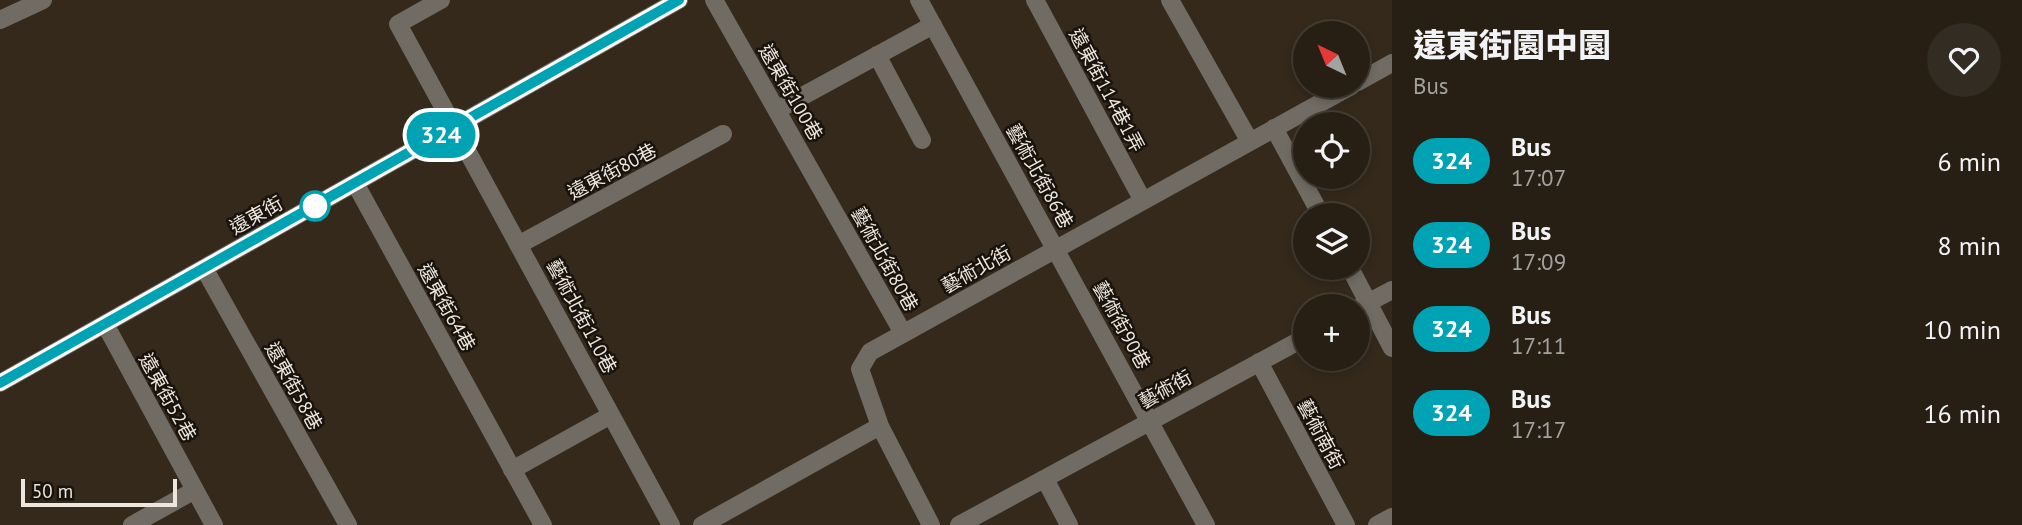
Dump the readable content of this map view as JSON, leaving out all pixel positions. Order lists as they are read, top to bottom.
{
  "streets": {
    "street": [
      "遠東街114巷1弄",
      "遠東街100巷",
      "遠東街80巷",
      "藝術北街86巷",
      "遠東街",
      "藝術北街80巷",
      "藝術北街",
      "遠東街64巷",
      "藝術北街110巷",
      "藝術街90巷",
      "遠東街58巷",
      "藝術街",
      "遠東街52巷",
      "藝術南街"
    ]
  },
  "crossings": [
    ["遠東街114巷1弄", "藝術北街"],
    ["遠東街100巷", "藝術北街80巷"],
    ["遠東街80巷", "藝術北街110巷"],
    ["藝術北街86巷", "藝術北街"],
    ["藝術北街86巷", "藝術街90巷"],
    ["遠東街", "遠東街64巷"],
    ["遠東街", "藝術北街110巷"],
    ["遠東街", "遠東街58巷"],
    ["遠東街", "遠東街52巷"],
    ["藝術北街80巷", "藝術北街"],
    ["藝術北街", "藝術街90巷"],
    ["藝術街90巷", "藝術街"],
    ["藝術街", "藝術南街"]
  ],
  "lines": ["bus line 324"],
  "scale_bar": "50 m",
  "north": "top left",
  "page": {
    "on_map": "324",
    "heading": ["遠東街園中園", "Bus"],
    "map_buttons": "+",
    "list": [
      {
        "mark": "324",
        "name": "Bus",
        "note": "17:07",
        "value": "6 min"
      },
      {
        "mark": "324",
        "name": "Bus",
        "note": "17:09",
        "value": "8 min"
      },
      {
        "mark": "324",
        "name": "Bus",
        "note": "17:11",
        "value": "10 min"
      },
      {
        "mark": "324",
        "name": "Bus",
        "note": "17:17",
        "value": "16 min"
      }
    ],
    "scale": "50 m"
  }
}
